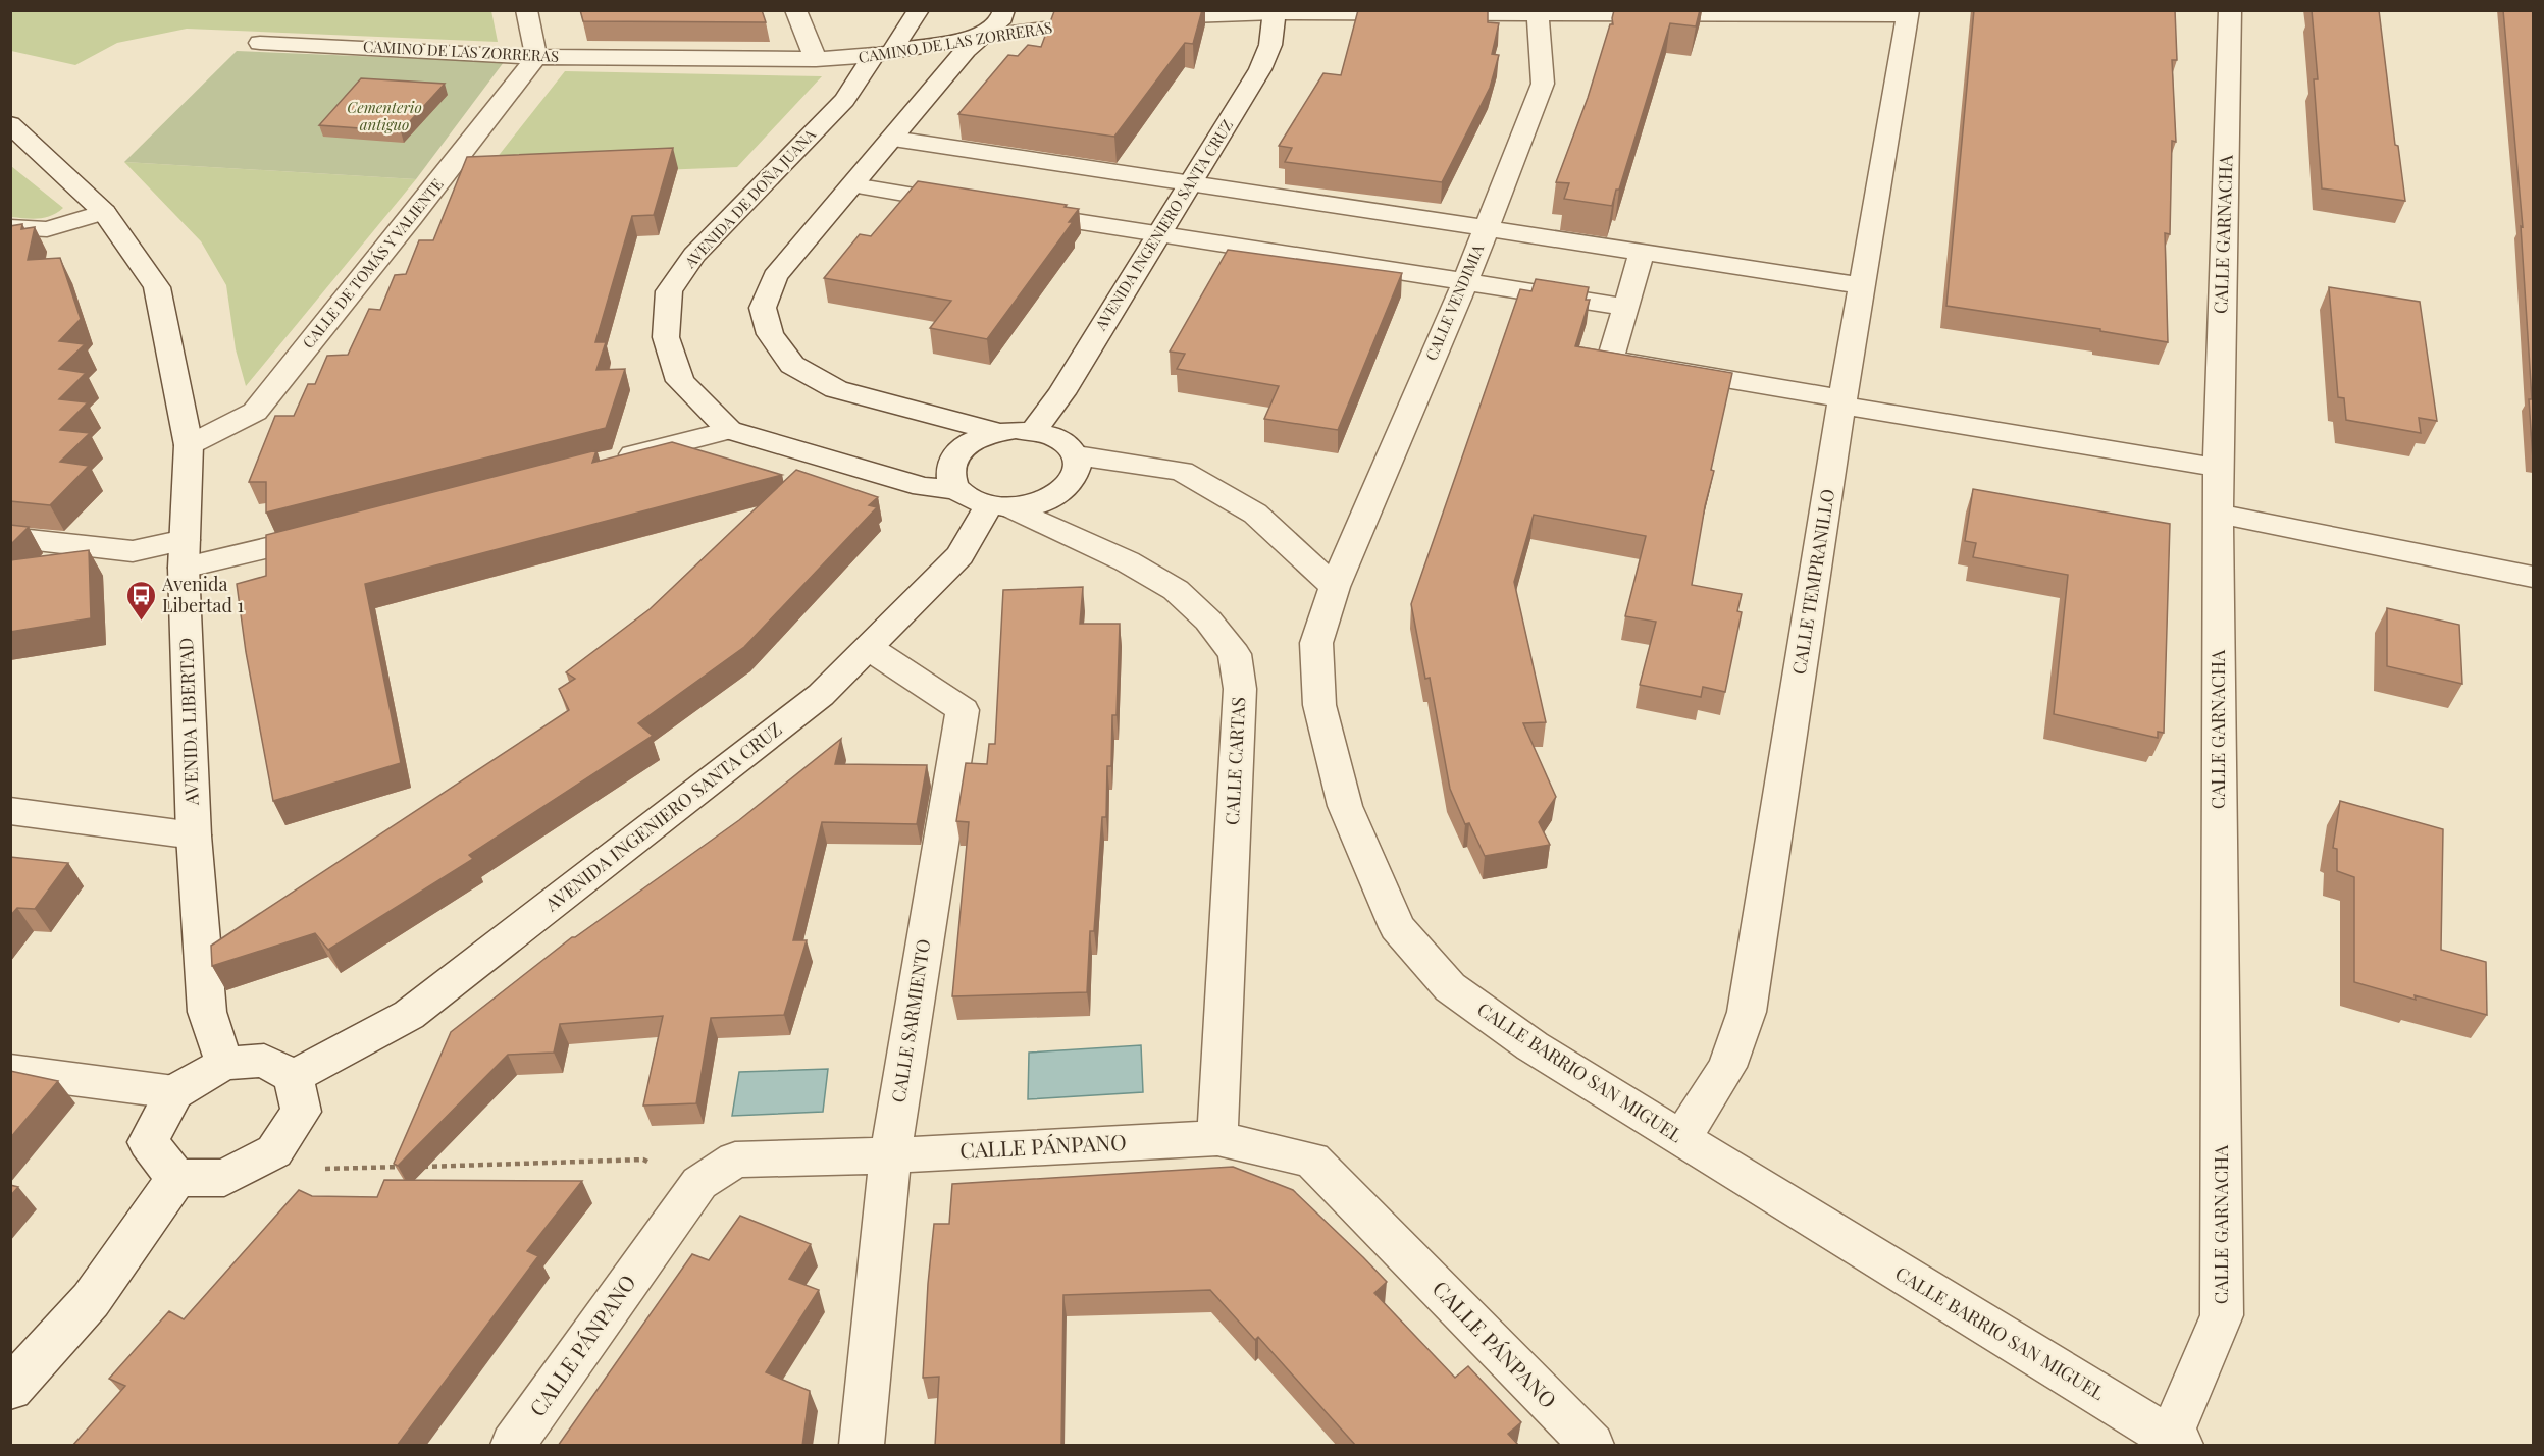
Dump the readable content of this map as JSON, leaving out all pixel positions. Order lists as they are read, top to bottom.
{
  "streets": {
    "street": [
      "CAMINO DE LAS ZORRERAS",
      "AVENIDA DE DOÑA JUANA",
      "AVENIDA INGENIERO SANTA CRUZ",
      "CALLE GARNACHA",
      "CALLE DE TOMÁS Y VALIENTE",
      "CALLE VENDIMIA",
      "CALLE TEMPRANILLO",
      "AVENIDA LIBERTAD",
      "CALLE CARTAS",
      "CALLE SARMIENTO",
      "CALLE BARRIO SAN MIGUEL",
      "CALLE PÁNPANO"
    ]
  },
  "crossings": [
    ["CAMINO DE LAS ZORRERAS", "AVENIDA DE DOÑA JUANA"],
    ["CAMINO DE LAS ZORRERAS", "CALLE DE TOMÁS Y VALIENTE"],
    ["AVENIDA DE DOÑA JUANA", "AVENIDA INGENIERO SANTA CRUZ"],
    ["AVENIDA DE DOÑA JUANA", "CALLE CARTAS"],
    ["AVENIDA INGENIERO SANTA CRUZ", "AVENIDA LIBERTAD"],
    ["AVENIDA INGENIERO SANTA CRUZ", "CALLE CARTAS"],
    ["AVENIDA INGENIERO SANTA CRUZ", "CALLE SARMIENTO"],
    ["CALLE GARNACHA", "CALLE BARRIO SAN MIGUEL"],
    ["CALLE DE TOMÁS Y VALIENTE", "AVENIDA LIBERTAD"],
    ["CALLE VENDIMIA", "CALLE BARRIO SAN MIGUEL"],
    ["CALLE TEMPRANILLO", "CALLE BARRIO SAN MIGUEL"],
    ["CALLE CARTAS", "CALLE PÁNPANO"],
    ["CALLE SARMIENTO", "CALLE PÁNPANO"]
  ],
  "parks": ["Cementerio antiguo"],
  "places": {
    "bus stop": ["Avenida Libertad 1"]
  }
}
